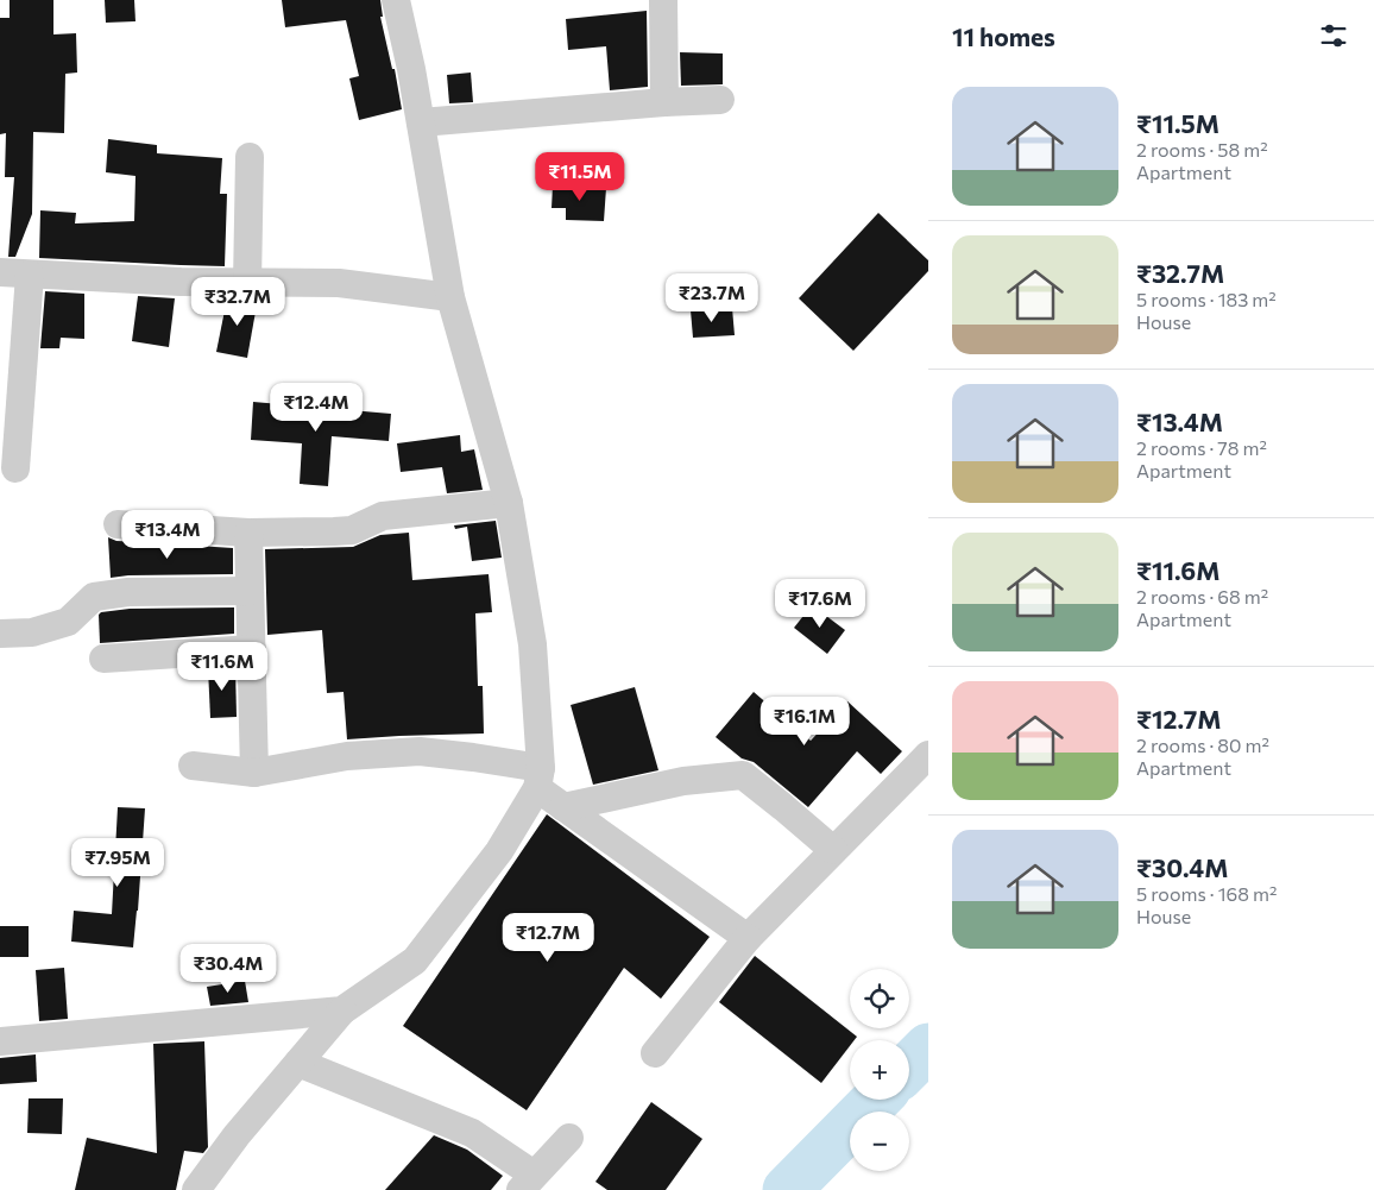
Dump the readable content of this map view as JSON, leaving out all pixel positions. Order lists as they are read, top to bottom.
{
  "page": {
    "heading": "11 homes",
    "list": [
      {
        "name": "₹11.5M",
        "note": "2 rooms · 58 m² · Apartment"
      },
      {
        "name": "₹32.7M",
        "note": "5 rooms · 183 m² · House"
      },
      {
        "name": "₹13.4M",
        "note": "2 rooms · 78 m² · Apartment"
      },
      {
        "name": "₹11.6M",
        "note": "2 rooms · 68 m² · Apartment"
      },
      {
        "name": "₹12.7M",
        "note": "2 rooms · 80 m² · Apartment"
      },
      {
        "name": "₹30.4M",
        "note": "5 rooms · 168 m² · House"
      }
    ],
    "price": [
      "₹11.5M",
      "₹23.7M",
      "₹32.7M",
      "₹12.4M",
      "₹13.4M",
      "₹17.6M",
      "₹11.6M",
      "₹16.1M",
      "₹7.95M",
      "₹12.7M",
      "₹30.4M"
    ],
    "map_buttons": ["+", "−"]
  }
}
